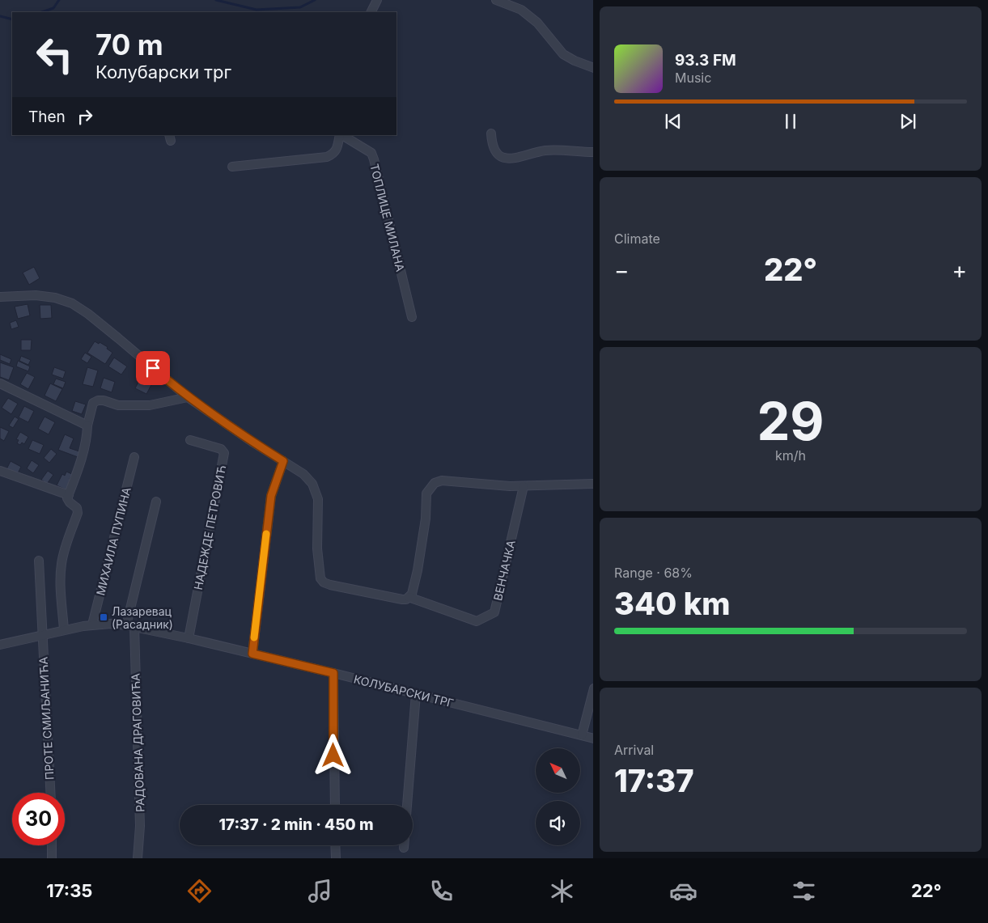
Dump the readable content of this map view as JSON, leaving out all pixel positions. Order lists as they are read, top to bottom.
{
  "streets": {
    "street": [
      "ТОПЛИЦЕ МИЛАНА",
      "НАДЕЖДЕ ПЕТРОВИЋ",
      "МИХАИЛА ПУПИНА",
      "ВЕНЧАЧКА",
      "КОЛУБАРСКИ ТРГ",
      "ПРОТЕ СМИЉАНИЋА",
      "РАДОВАНА ДРАГОВИЋА"
    ]
  },
  "crossings": [
    ["НАДЕЖДЕ ПЕТРОВИЋ", "КОЛУБАРСКИ ТРГ"],
    ["МИХАИЛА ПУПИНА", "КОЛУБАРСКИ ТРГ"],
    ["КОЛУБАРСКИ ТРГ", "ПРОТЕ СМИЉАНИЋА"],
    ["КОЛУБАРСКИ ТРГ", "РАДОВАНА ДРАГОВИЋА"]
  ],
  "places": {
    "transit": ["Лазаревац (Расадник)"]
  },
  "north": "top left",
  "page": {
    "turn": ["70 m", "Колубарски трг"],
    "song": ["93.3 FM", "Music"],
    "then": "Then",
    "tile": [
      "Climate",
      ["29", "km/h"],
      ["Range · 68%", "340 km"],
      ["Arrival", "17:37"]
    ],
    "heat": ["−", "22°", "+"],
    "limit": "30",
    "trip": "17:37 · 2 min · 450 m",
    "tabs": ["17:35", "22°"]
  }
}
